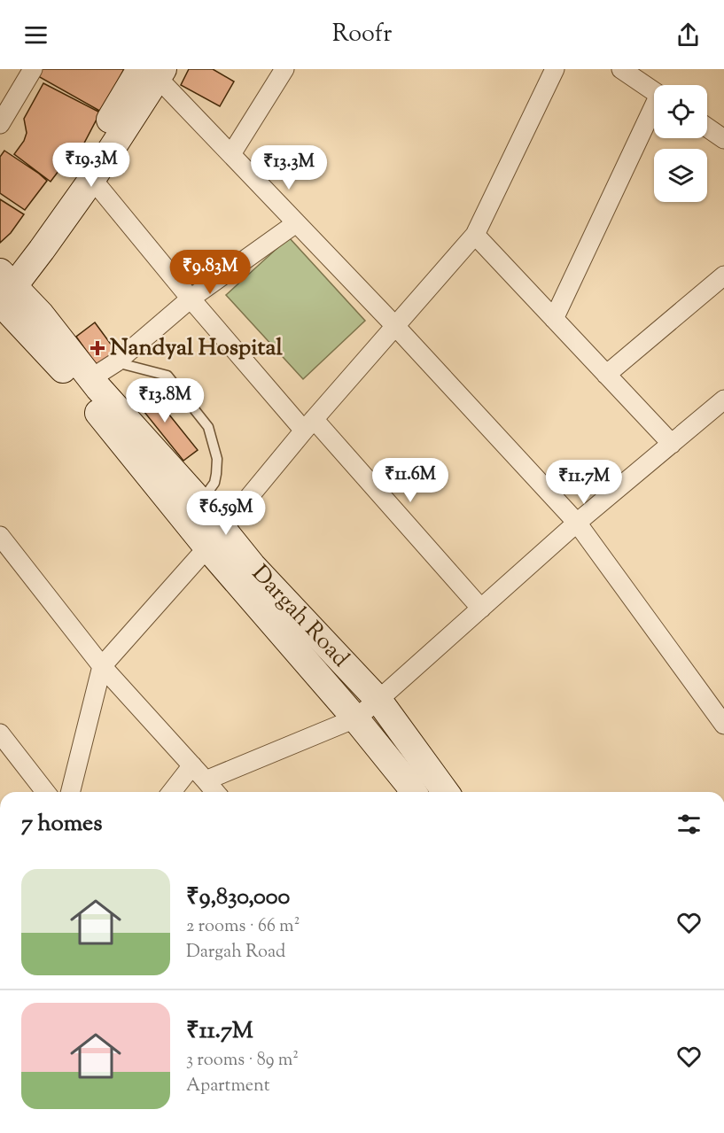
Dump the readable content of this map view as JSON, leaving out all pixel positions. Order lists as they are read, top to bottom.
{
  "streets": {
    "main road": ["Dargah Road"]
  },
  "places": {
    "health": ["Nandyal Hospital"]
  },
  "page": {
    "header": "Roofr",
    "price": [
      "₹19.3M",
      "₹13.3M",
      "₹9.83M",
      "₹13.8M",
      "₹11.6M",
      "₹11.7M",
      "₹6.59M"
    ],
    "heading": "7 homes",
    "list": [
      {
        "name": "₹9,830,000",
        "note": "2 rooms · 66 m² · Dargah Road"
      },
      {
        "name": "₹11.7M",
        "note": "3 rooms · 89 m² · Apartment"
      }
    ]
  }
}
